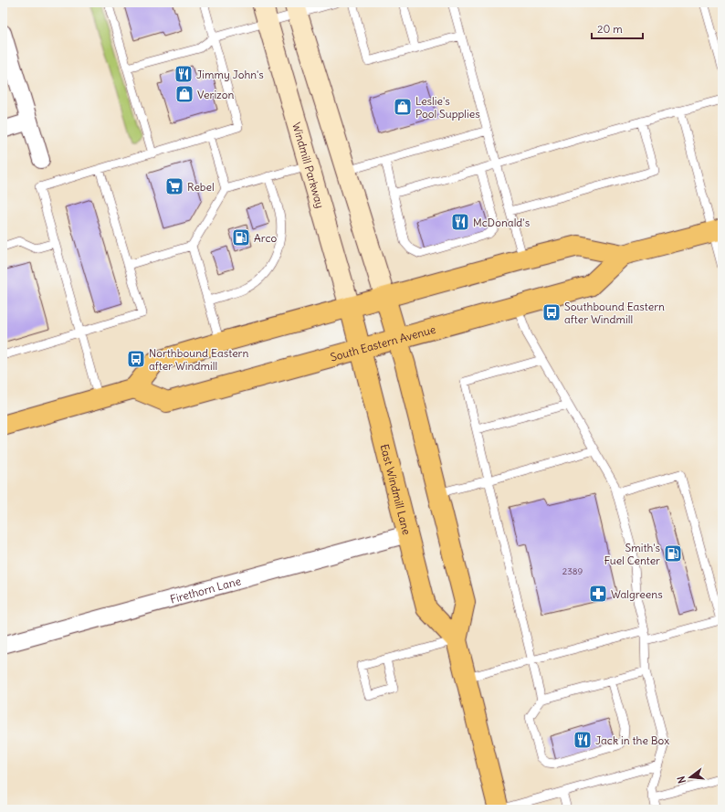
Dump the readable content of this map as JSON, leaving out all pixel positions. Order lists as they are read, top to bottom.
{
  "streets": {
    "main road": ["Windmill Parkway", "South Eastern Avenue", "East Windmill Lane"],
    "street": ["Firethorn Lane"]
  },
  "crossings": [
    ["Windmill Parkway", "South Eastern Avenue"],
    ["Windmill Parkway", "East Windmill Lane"],
    ["South Eastern Avenue", "East Windmill Lane"],
    ["East Windmill Lane", "Firethorn Lane"]
  ],
  "places": {
    "restaurant": ["Jimmy John's", "McDonald's", "Jack in the Box"],
    "shop": ["Verizon", "Leslie's Pool Supplies"],
    "supermarket": ["Rebel"],
    "fuel station": ["Arco", "Smith's Fuel Center"],
    "bus stop": ["Southbound Eastern after Windmill", "Northbound Eastern after Windmill"],
    "pharmacy": ["Walgreens"]
  },
  "house_numbers": ["2389"],
  "scale_bar": "20 m",
  "north": "left"
}
